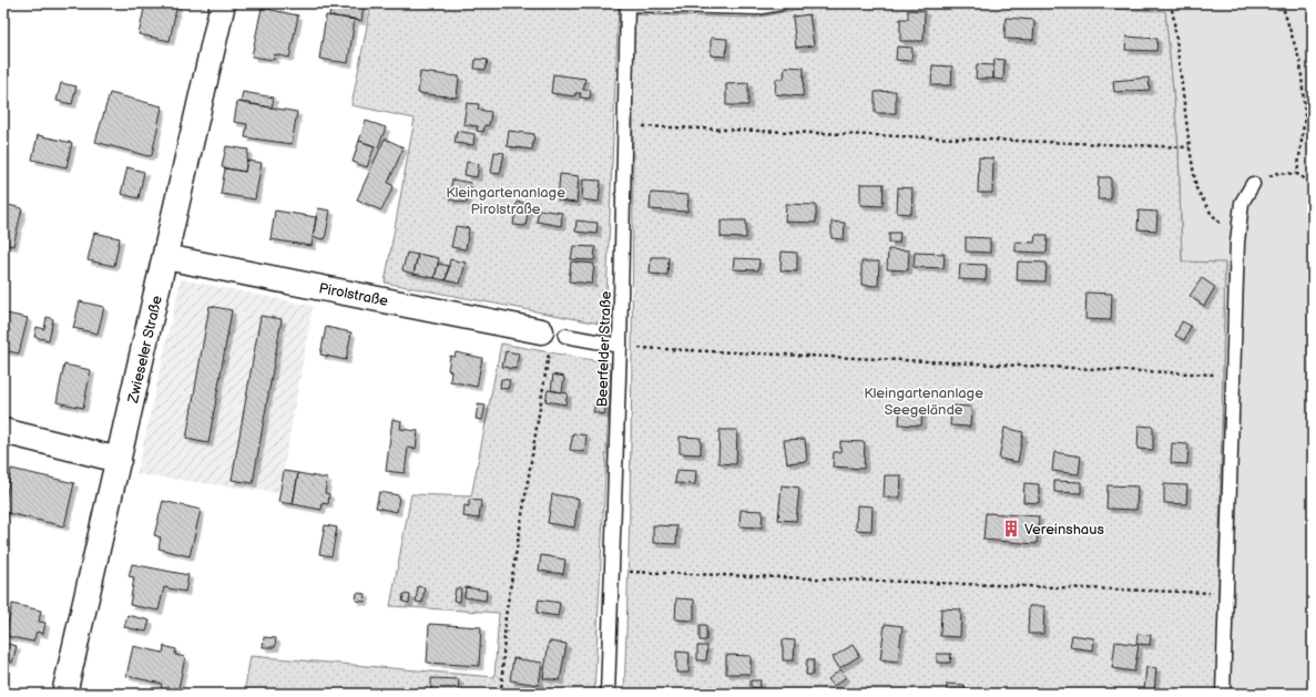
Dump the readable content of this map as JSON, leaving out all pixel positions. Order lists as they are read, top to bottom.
{
  "streets": {
    "street": ["Pirolstraße", "Zwieseler Straße"],
    "lane": ["Beerfelder Straße"]
  },
  "crossings": [
    ["Pirolstraße", "Zwieseler Straße"]
  ],
  "parks": ["Kleingartenanlage Pirolstraße", "Kleingartenanlage Seegelände"],
  "places": {
    "building": ["Vereinshaus"]
  }
}
